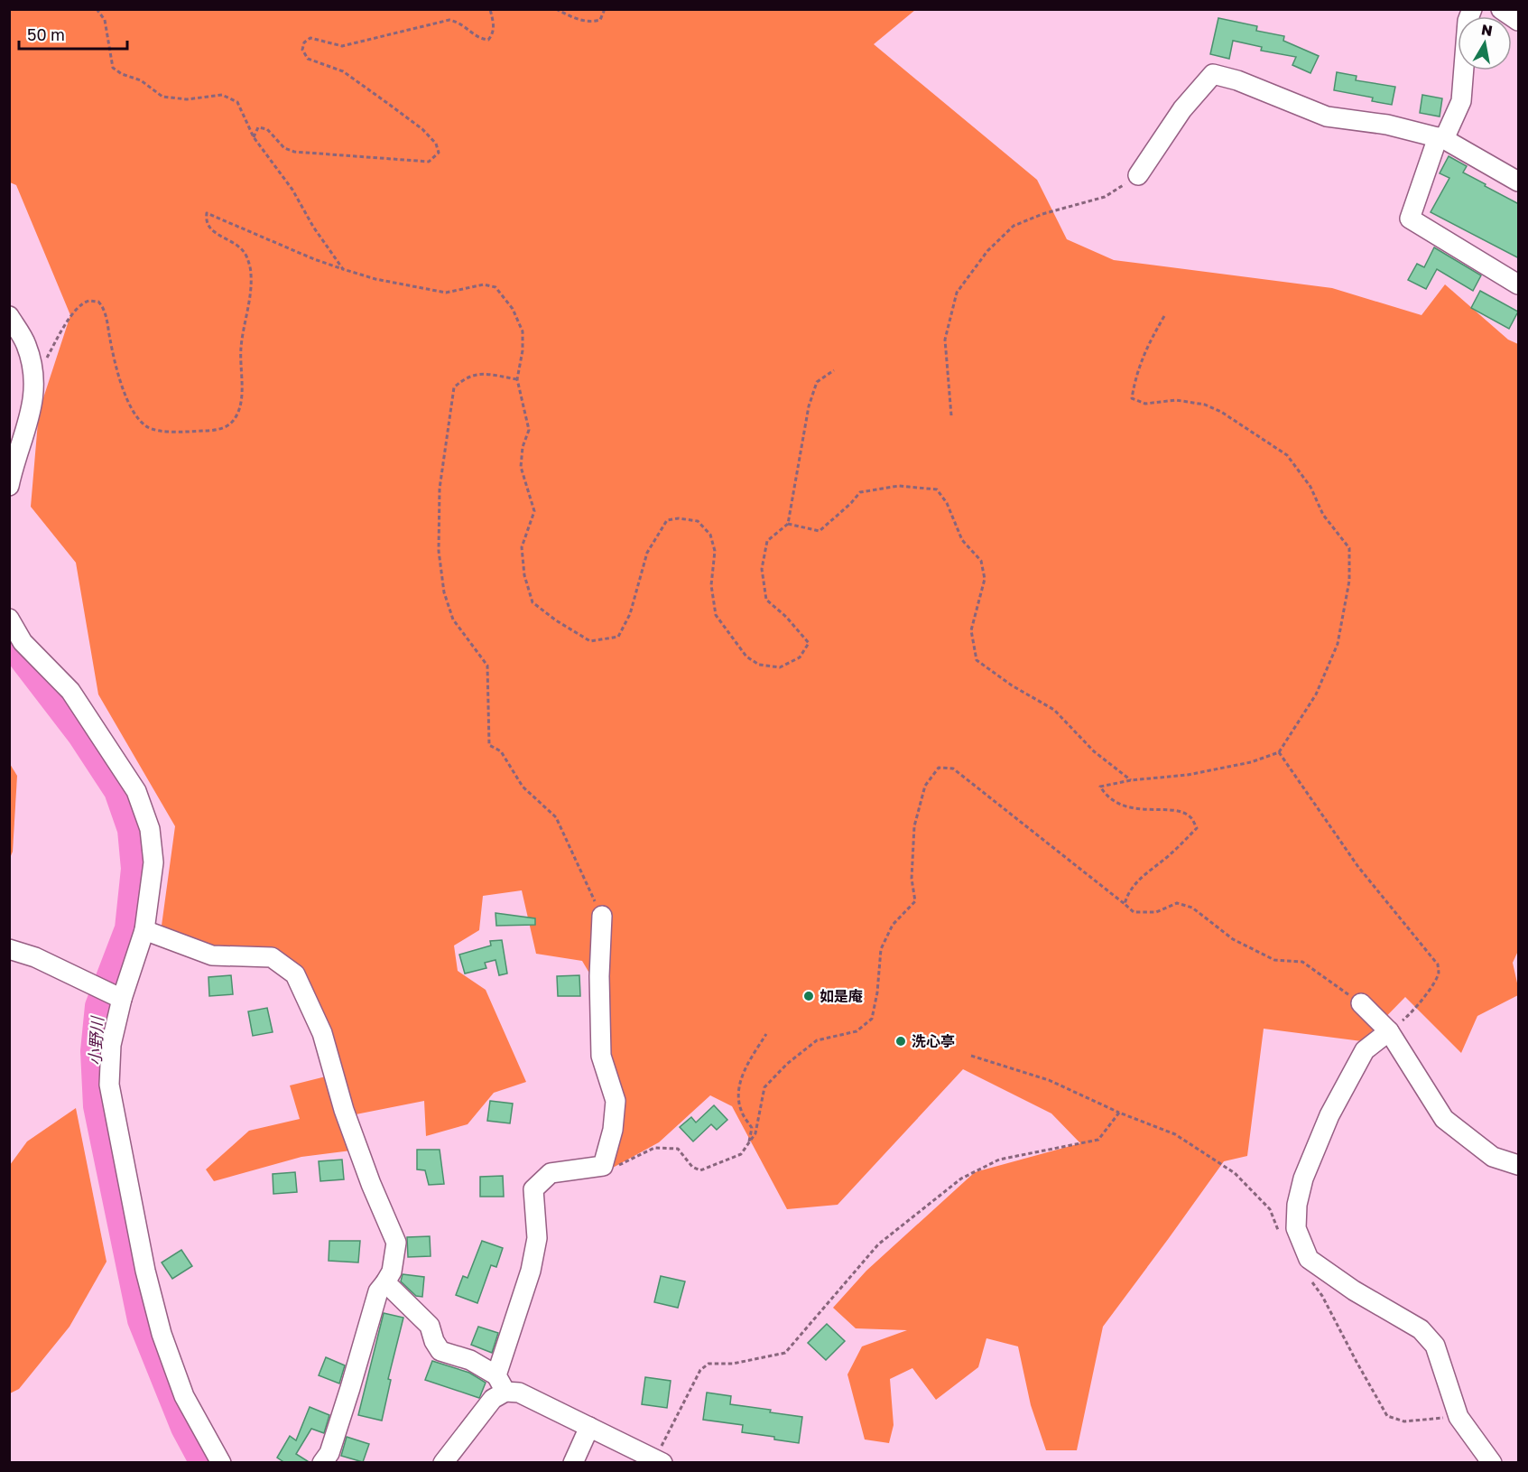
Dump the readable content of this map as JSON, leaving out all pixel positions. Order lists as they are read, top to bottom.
{
  "water": ["小野川"],
  "places": ["如是庵", "洗心亭"],
  "scale_bar": "50 m",
  "north": "top"
}
